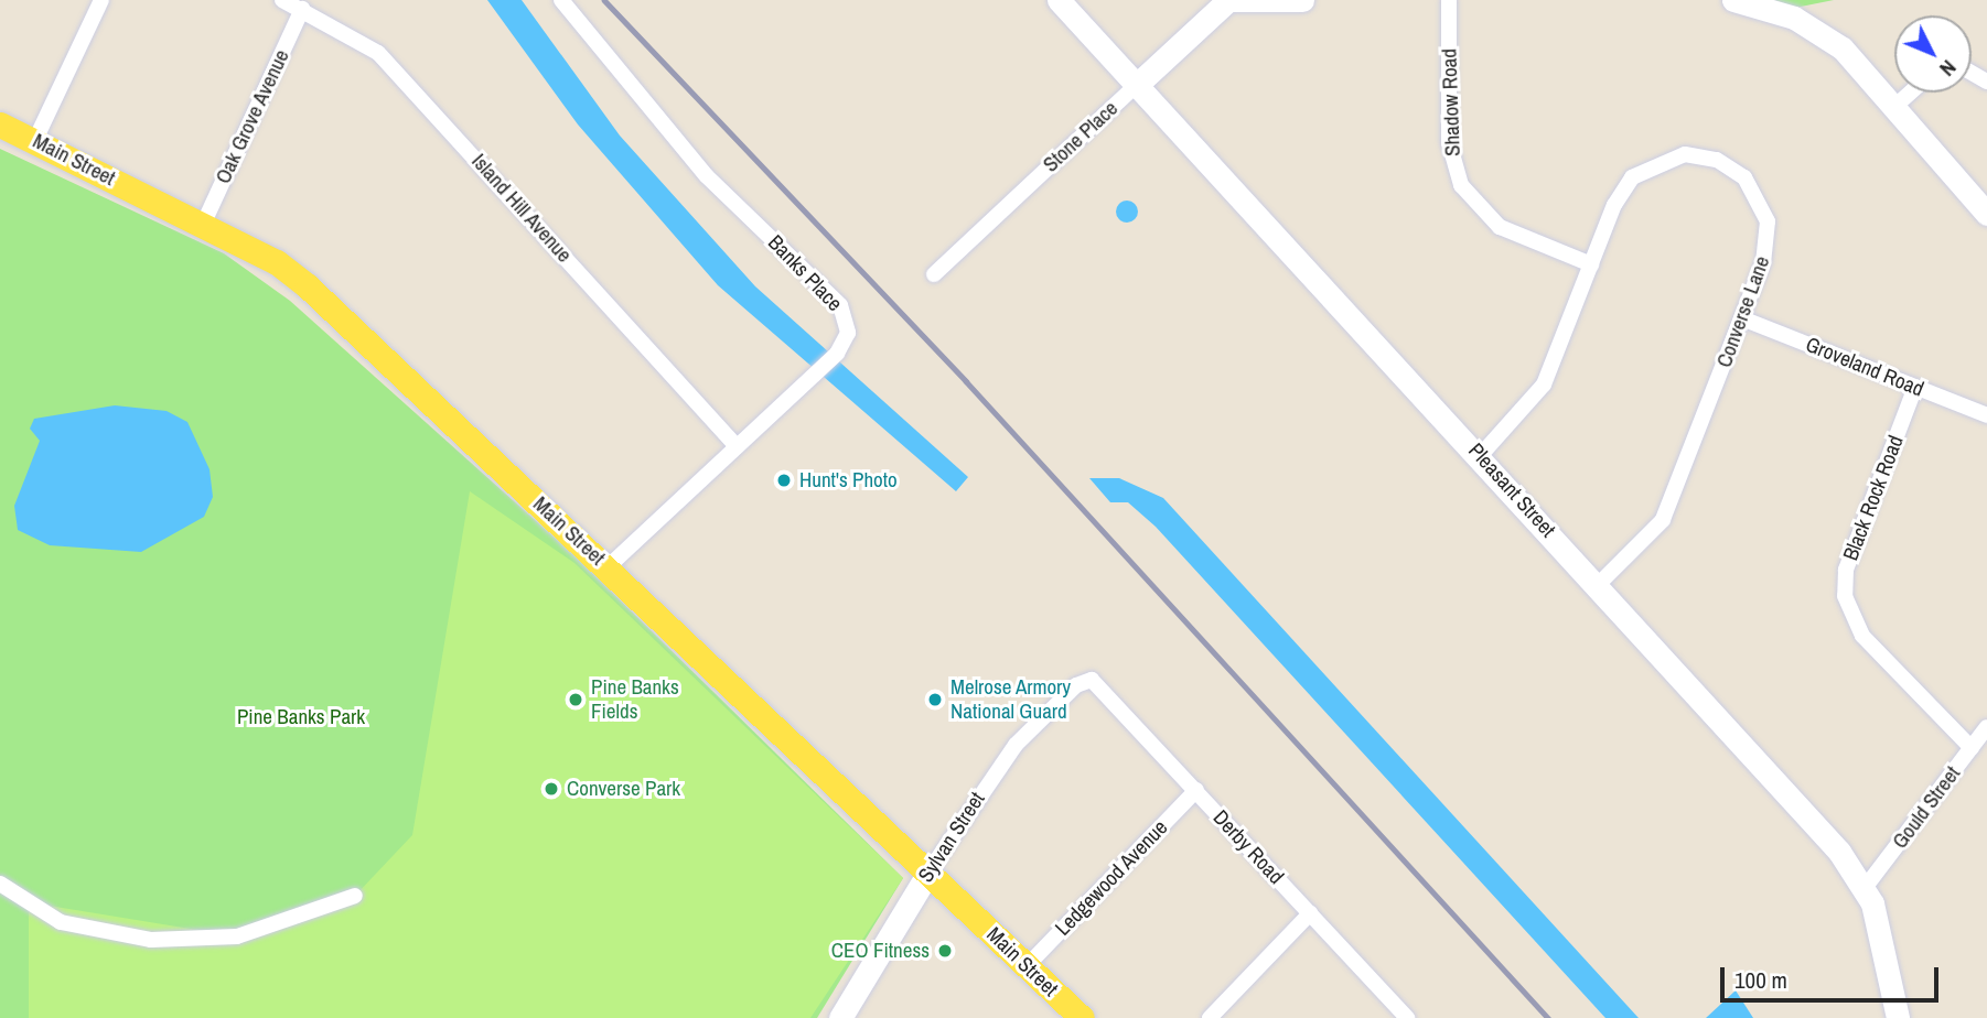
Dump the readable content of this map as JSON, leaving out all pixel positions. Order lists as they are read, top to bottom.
{
  "streets": {
    "main road": [
      "Stone Place",
      "Main Street",
      "Pleasant Street",
      "Sylvan Street"
    ],
    "street": [
      "Shadow Road",
      "Oak Grove Avenue",
      "Island Hill Avenue",
      "Banks Place",
      "Converse Lane",
      "Groveland Road",
      "Black Rock Road",
      "Gould Street",
      "Derby Road",
      "Ledgewood Avenue"
    ]
  },
  "crossings": [
    ["Shadow Road", "Converse Lane"],
    ["Oak Grove Avenue", "Main Street"],
    ["Oak Grove Avenue", "Island Hill Avenue"],
    ["Stone Place", "Pleasant Street"],
    ["Main Street", "Banks Place"],
    ["Main Street", "Sylvan Street"],
    ["Main Street", "Ledgewood Avenue"],
    ["Island Hill Avenue", "Banks Place"],
    ["Converse Lane", "Groveland Road"],
    ["Converse Lane", "Pleasant Street"],
    ["Groveland Road", "Black Rock Road"],
    ["Pleasant Street", "Gould Street"],
    ["Black Rock Road", "Gould Street"],
    ["Sylvan Street", "Derby Road"],
    ["Derby Road", "Ledgewood Avenue"]
  ],
  "parks": ["Pine Banks Park"],
  "places": [
    "Hunt's Photo",
    "Pine Banks Fields",
    "Melrose Armory National Guard",
    "Converse Park",
    "CEO Fitness"
  ],
  "scale_bar": "100 m",
  "north": "bottom right"
}
